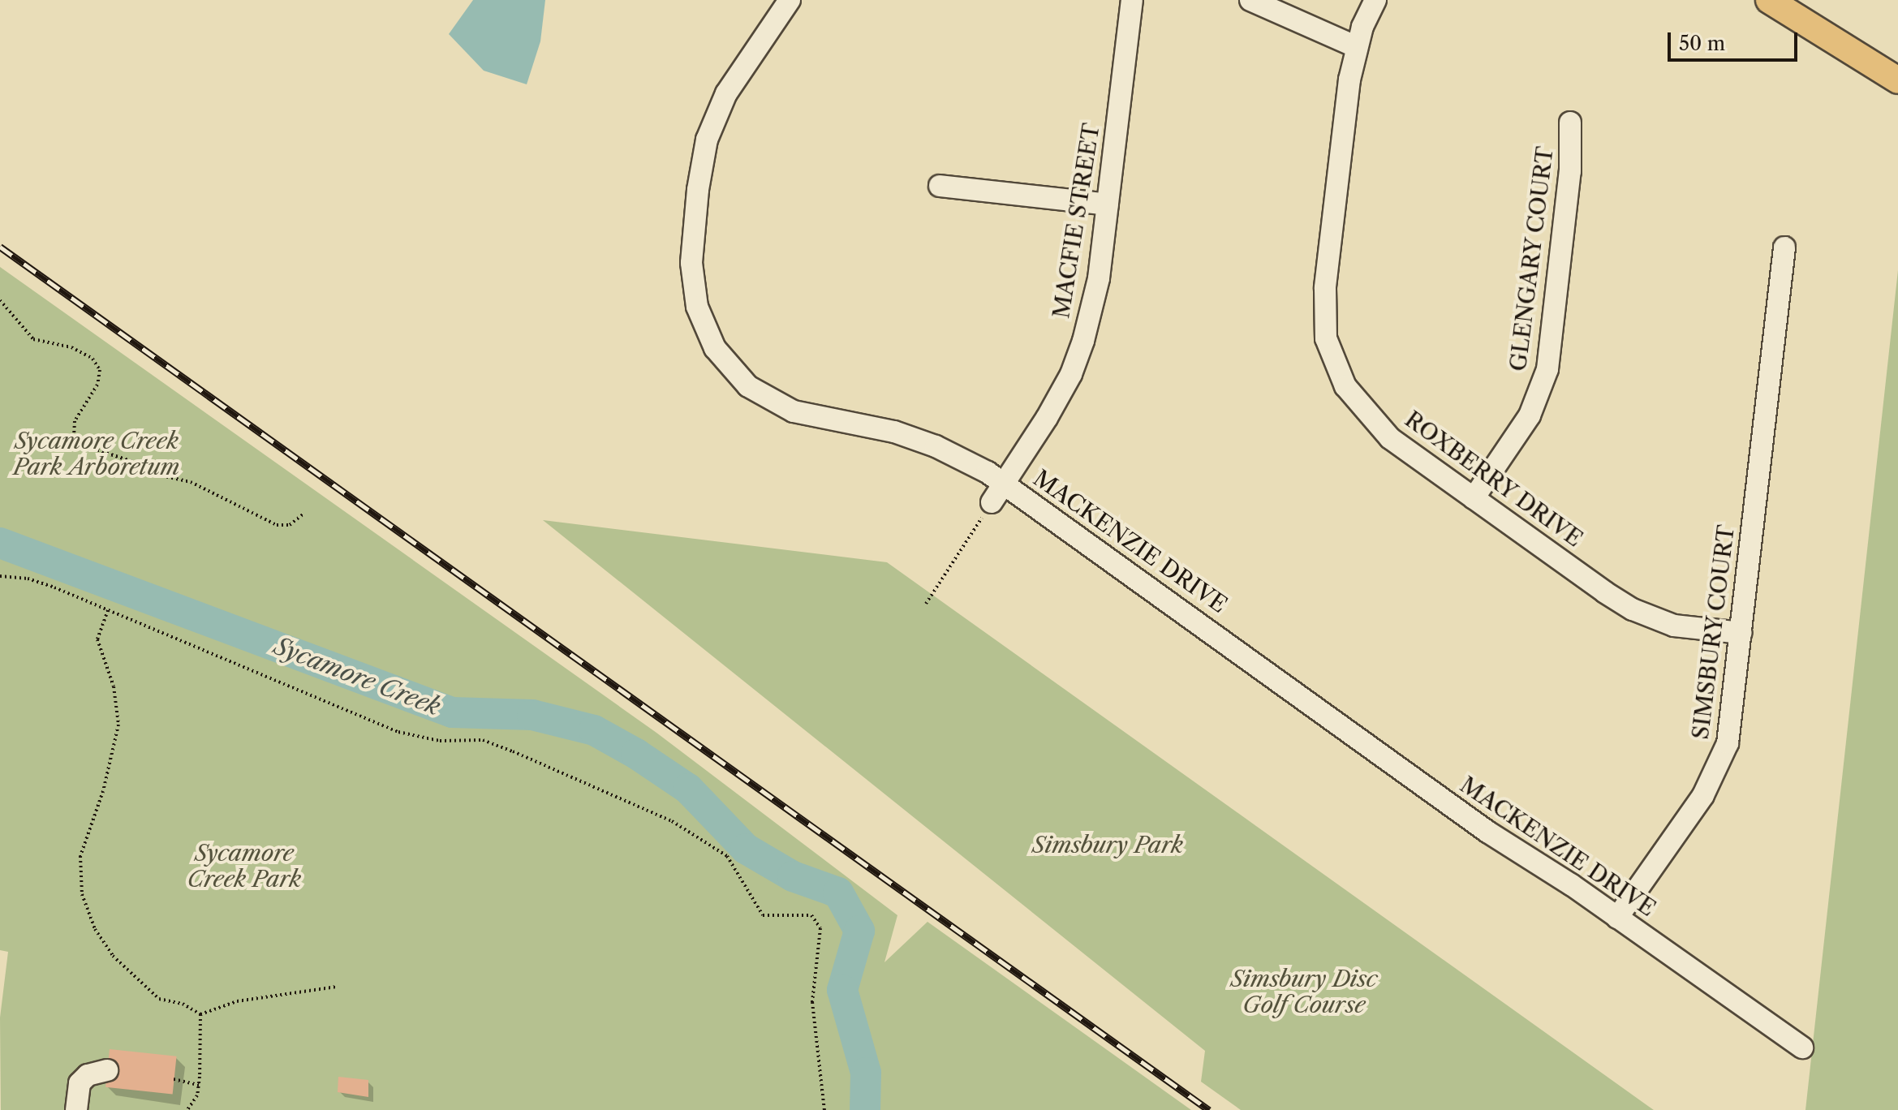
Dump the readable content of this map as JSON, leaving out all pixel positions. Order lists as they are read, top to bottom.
{
  "streets": {
    "street": [
      "MACFIE STREET",
      "GLENGARY COURT",
      "ROXBERRY DRIVE",
      "MACKENZIE DRIVE",
      "SIMSBURY COURT"
    ]
  },
  "crossings": [
    ["MACFIE STREET", "MACKENZIE DRIVE"],
    ["GLENGARY COURT", "ROXBERRY DRIVE"],
    ["ROXBERRY DRIVE", "SIMSBURY COURT"],
    ["MACKENZIE DRIVE", "SIMSBURY COURT"]
  ],
  "water": ["Sycamore Creek"],
  "parks": [
    "Sycamore Creek Park Arboretum",
    "Simsbury Park",
    "Sycamore Creek Park",
    "Simsbury Disc Golf Course"
  ],
  "scale_bar": "50 m"
}
